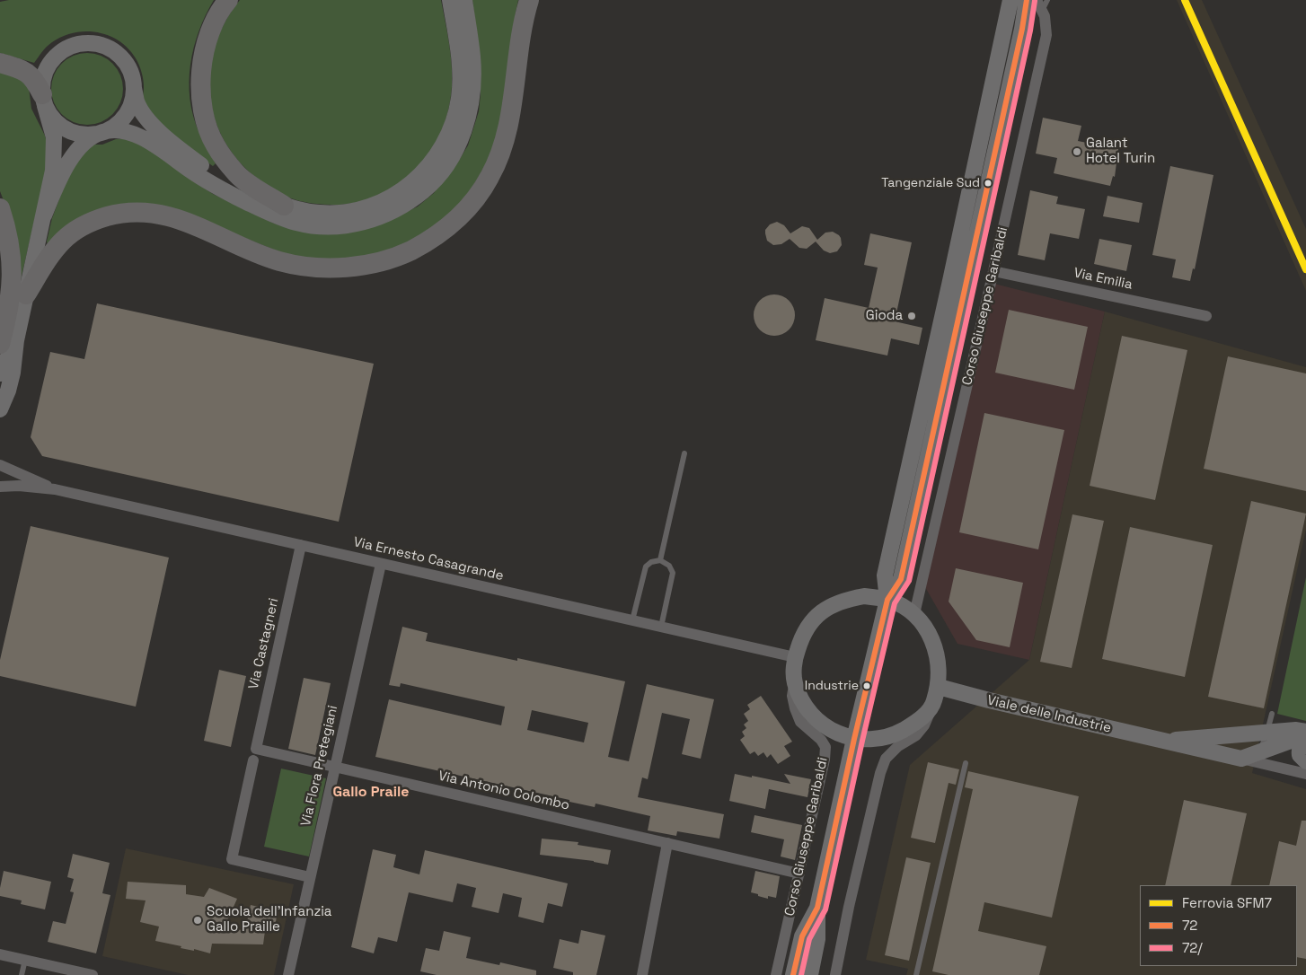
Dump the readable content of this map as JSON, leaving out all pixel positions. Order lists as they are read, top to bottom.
{
  "streets": {
    "street": [
      "Via Emilia",
      "Corso Giuseppe Garibaldi",
      "Via Ernesto Casagrande",
      "Via Castagneri",
      "Viale delle Industrie",
      "Via Flora Pretegiani",
      "Via Antonio Colombo"
    ]
  },
  "crossings": [
    ["Via Emilia", "Corso Giuseppe Garibaldi"],
    ["Corso Giuseppe Garibaldi", "Via Ernesto Casagrande"],
    ["Corso Giuseppe Garibaldi", "Viale delle Industrie"],
    ["Corso Giuseppe Garibaldi", "Via Antonio Colombo"],
    ["Via Ernesto Casagrande", "Via Castagneri"],
    ["Via Ernesto Casagrande", "Via Flora Pretegiani"],
    ["Via Castagneri", "Via Antonio Colombo"],
    ["Via Flora Pretegiani", "Via Antonio Colombo"]
  ],
  "districts": ["Gallo Praile"],
  "places": [
    "Galant Hotel Turin",
    "Tangenziale Sud",
    "Gioda",
    "Industrie",
    "Scuola dell'Infanzia Gallo Praille"
  ],
  "lines": ["rail line SFM7", "transit line 72", "transit line 72/"],
  "legend": ["Ferrovia SFM7", "72", "72/"]
}
